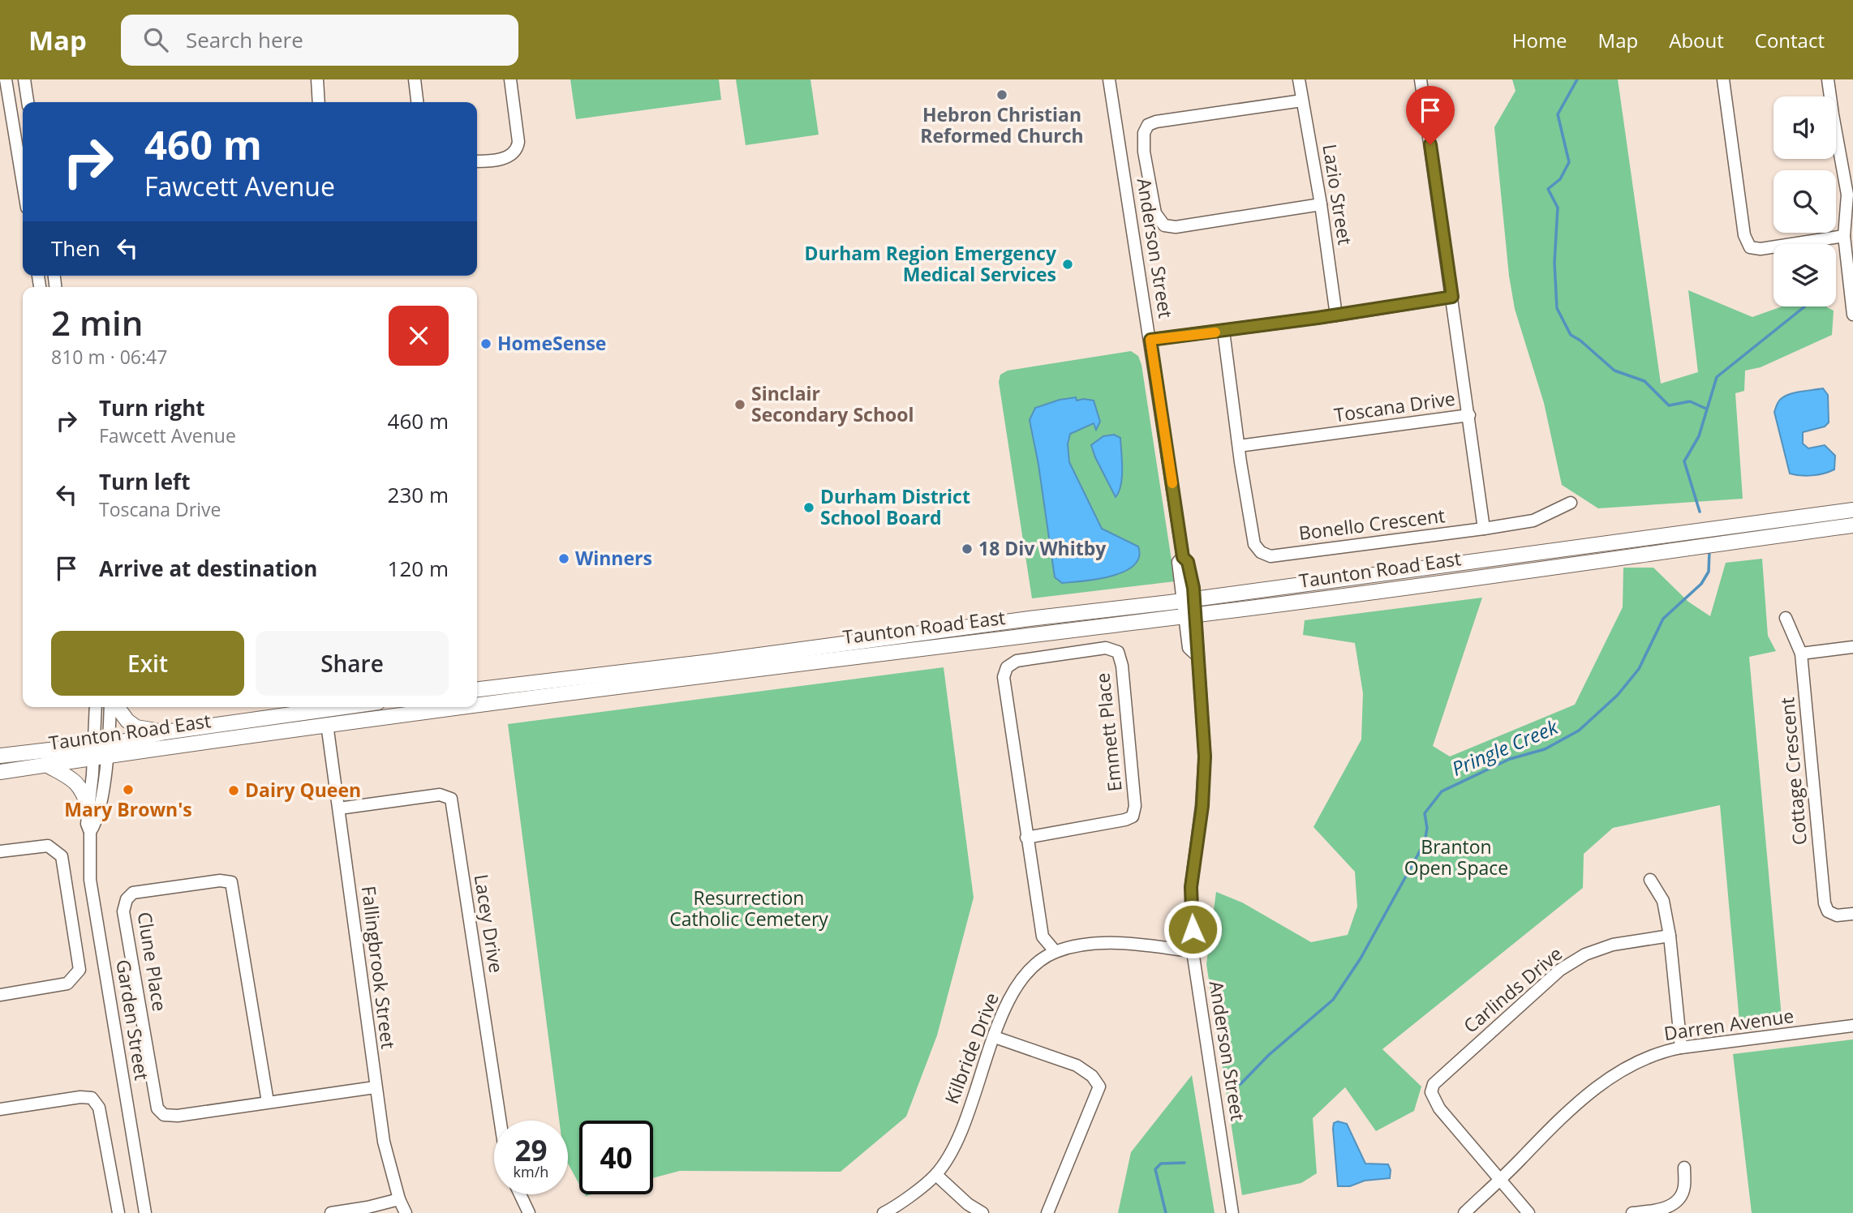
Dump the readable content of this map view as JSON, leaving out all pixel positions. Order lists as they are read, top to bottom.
{
  "streets": {
    "main road": ["Taunton Road East"],
    "street": [
      "Lazio Street",
      "Anderson Street",
      "Toscana Drive",
      "Bonello Crescent",
      "Emmett Place",
      "Cottage Crescent",
      "Lacey Drive",
      "Clune Place",
      "Fallingbrook Street",
      "Carlinds Drive",
      "Garden Street",
      "Darren Avenue",
      "Kilbride Drive"
    ]
  },
  "crossings": [
    ["Anderson Street", "Taunton Road East"],
    ["Anderson Street", "Kilbride Drive"],
    ["Toscana Drive", "Bonello Crescent"],
    ["Taunton Road East", "Fallingbrook Street"],
    ["Taunton Road East", "Garden Street"],
    ["Emmett Place", "Kilbride Drive"],
    ["Lacey Drive", "Fallingbrook Street"],
    ["Clune Place", "Fallingbrook Street"],
    ["Carlinds Drive", "Darren Avenue"]
  ],
  "water": ["Pringle Creek"],
  "parks": ["Branton Open Space", "Resurrection Catholic Cemetery"],
  "places": [
    "Hebron Christian Reformed Church",
    "Durham Region Emergency Medical Services",
    "HomeSense",
    "Sinclair Secondary School",
    "Durham District School Board",
    "18 Div Whitby",
    "Winners",
    "Mary Brown's",
    "Dairy Queen"
  ],
  "page": {
    "header": "Map",
    "search": "Search here",
    "nav": [
      "Home",
      "Map",
      "About",
      "Contact"
    ],
    "turn": ["460 m", "Fawcett Avenue"],
    "then": "Then",
    "heading": ["2 min", "810 m · 06:47"],
    "list": [
      {
        "name": "Turn right",
        "note": "Fawcett Avenue",
        "value": "460 m"
      },
      {
        "name": "Turn left",
        "note": "Toscana Drive",
        "value": "230 m"
      },
      {
        "name": "Arrive at destination",
        "value": "120 m"
      }
    ],
    "buttons": ["Exit", "Share"],
    "speed": "29 km/h",
    "limit": "40"
  }
}
